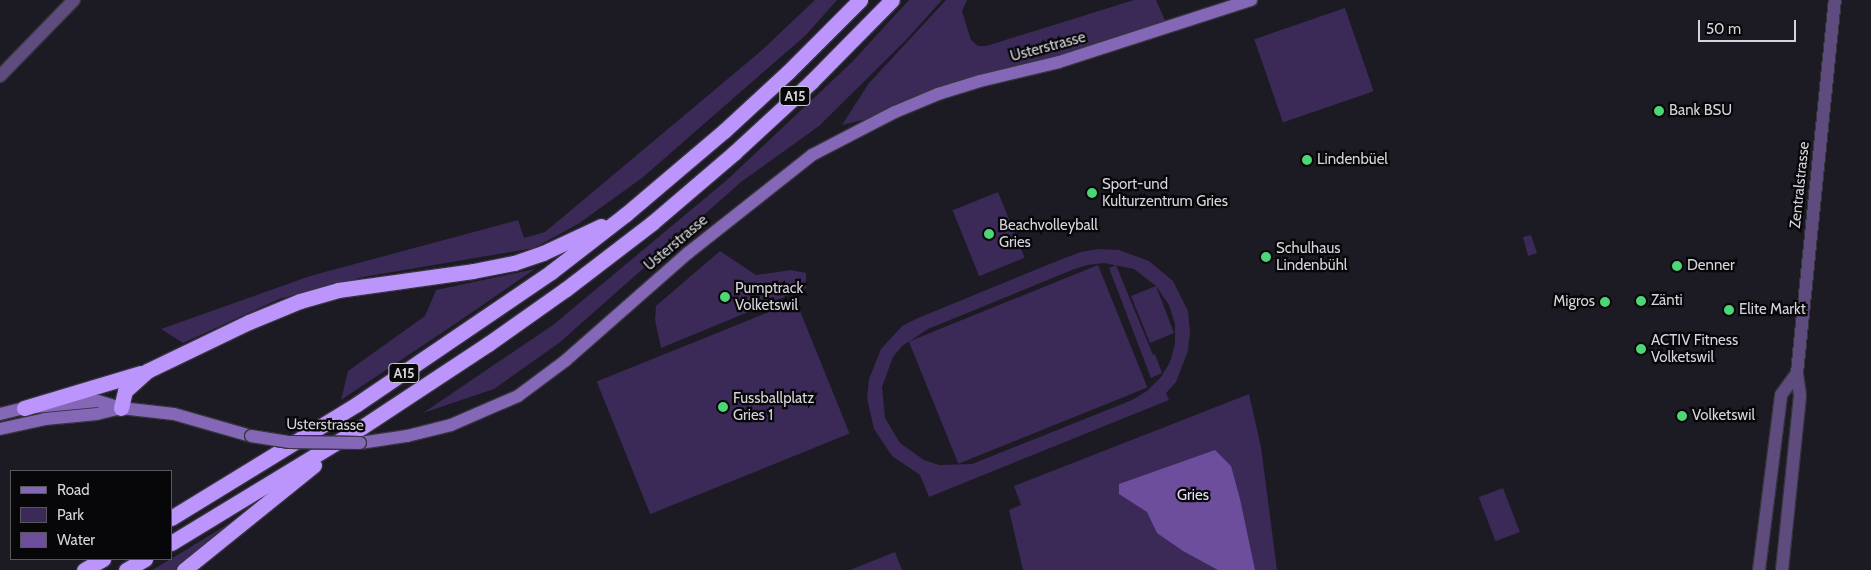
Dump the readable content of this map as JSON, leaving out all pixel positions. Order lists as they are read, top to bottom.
{
  "streets": {
    "highway": ["A15"],
    "main road": ["Usterstrasse"],
    "street": ["Zentralstrasse"]
  },
  "parks": ["Gries"],
  "places": [
    "Bank BSU",
    "Lindenbüel",
    "Sport-und Kulturzentrum Gries",
    "Beachvolleyball Gries",
    "Schulhaus Lindenbühl",
    "Denner",
    "Pumptrack Volketswil",
    "Zänti",
    "Migros",
    "Elite Markt",
    "ACTIV Fitness Volketswil",
    "Fussballplatz Gries 1",
    "Volketswil"
  ],
  "legend": ["Road", "Park", "Water"],
  "scale_bar": "50 m"
}
